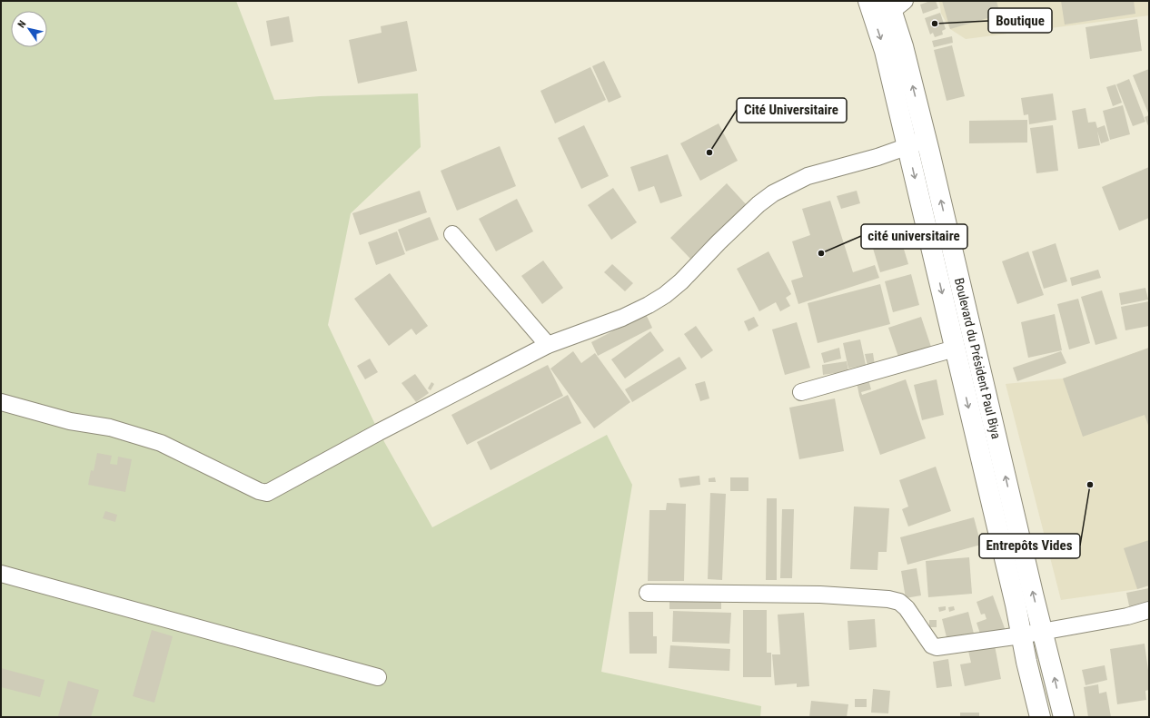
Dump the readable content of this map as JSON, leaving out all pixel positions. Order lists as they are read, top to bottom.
{
  "streets": {
    "main road": ["Boulevard du Président Paul Biya"]
  },
  "places": [
    "Boutique",
    "Cité Universitaire",
    "cité universitaire",
    "Entrepôts Vides"
  ],
  "north": "top left"
}
